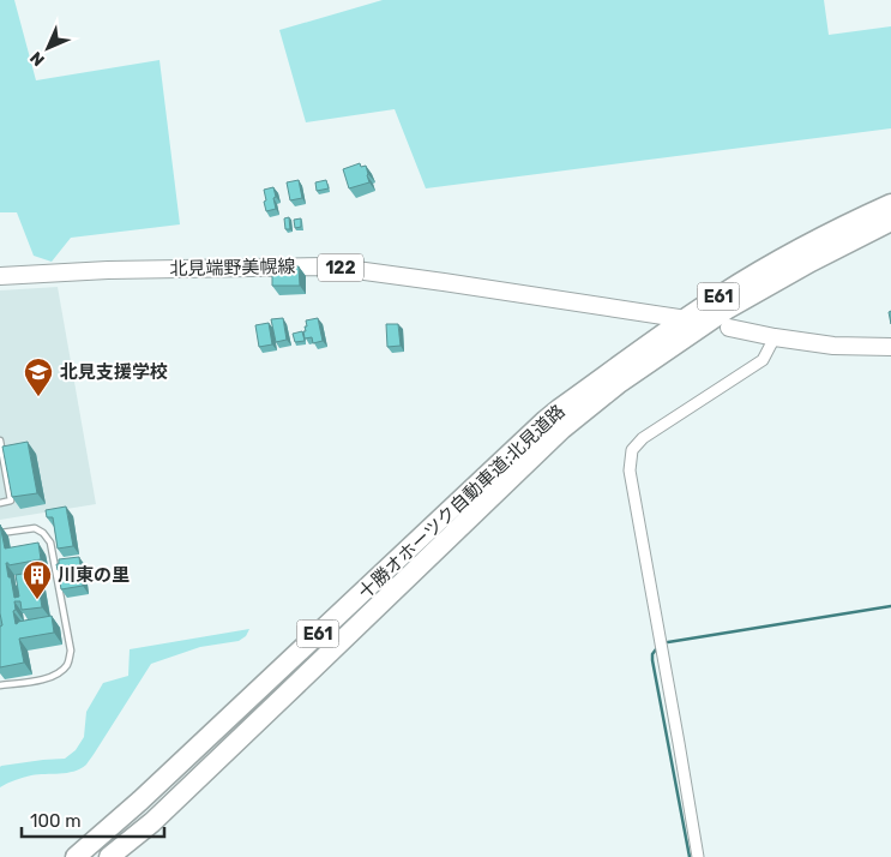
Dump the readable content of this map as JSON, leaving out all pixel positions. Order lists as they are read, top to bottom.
{
  "streets": {
    "highway": ["E61", "十勝オホーツク自動車道;北見道路"],
    "main road": ["北見端野美幌線", "122"]
  },
  "places": {
    "school or university": ["北見支援学校"],
    "building": ["川東の里"]
  },
  "scale_bar": "100 m",
  "north": "bottom left"
}
